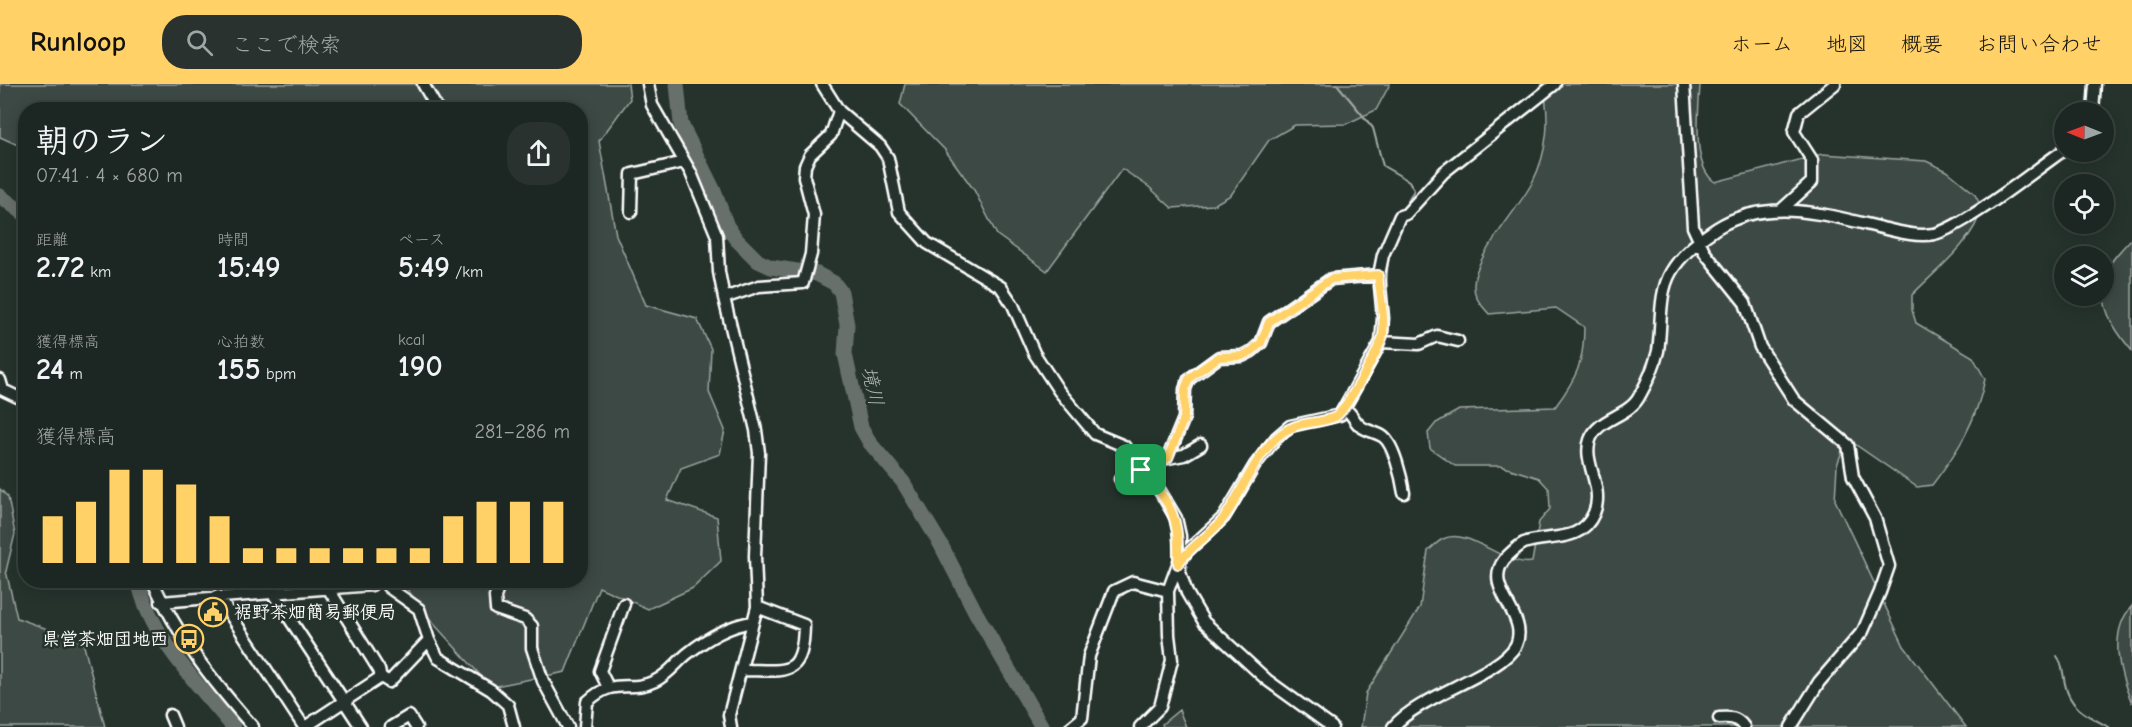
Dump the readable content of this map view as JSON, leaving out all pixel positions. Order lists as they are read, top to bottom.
{
  "water": ["境川"],
  "places": {
    "public building": ["裾野茶畑簡易郵便局"],
    "bus stop": ["県営茶畑団地西"]
  },
  "north": "left",
  "page": {
    "header": "Runloop",
    "search": "ここで検索",
    "nav": [
      "ホーム",
      "地図",
      "概要",
      "お問い合わせ"
    ],
    "heading": ["朝のラン", "07:41 · 4 × 680 m"],
    "stats": [
      ["距離", "2.72 km"],
      ["時間", "15:49"],
      ["ペース", "5:49 /km"],
      ["獲得標高", "24 m"],
      ["心拍数", "155 bpm"],
      ["kcal", "190"]
    ],
    "chart": ["獲得標高", "281–286 m"]
  }
}
